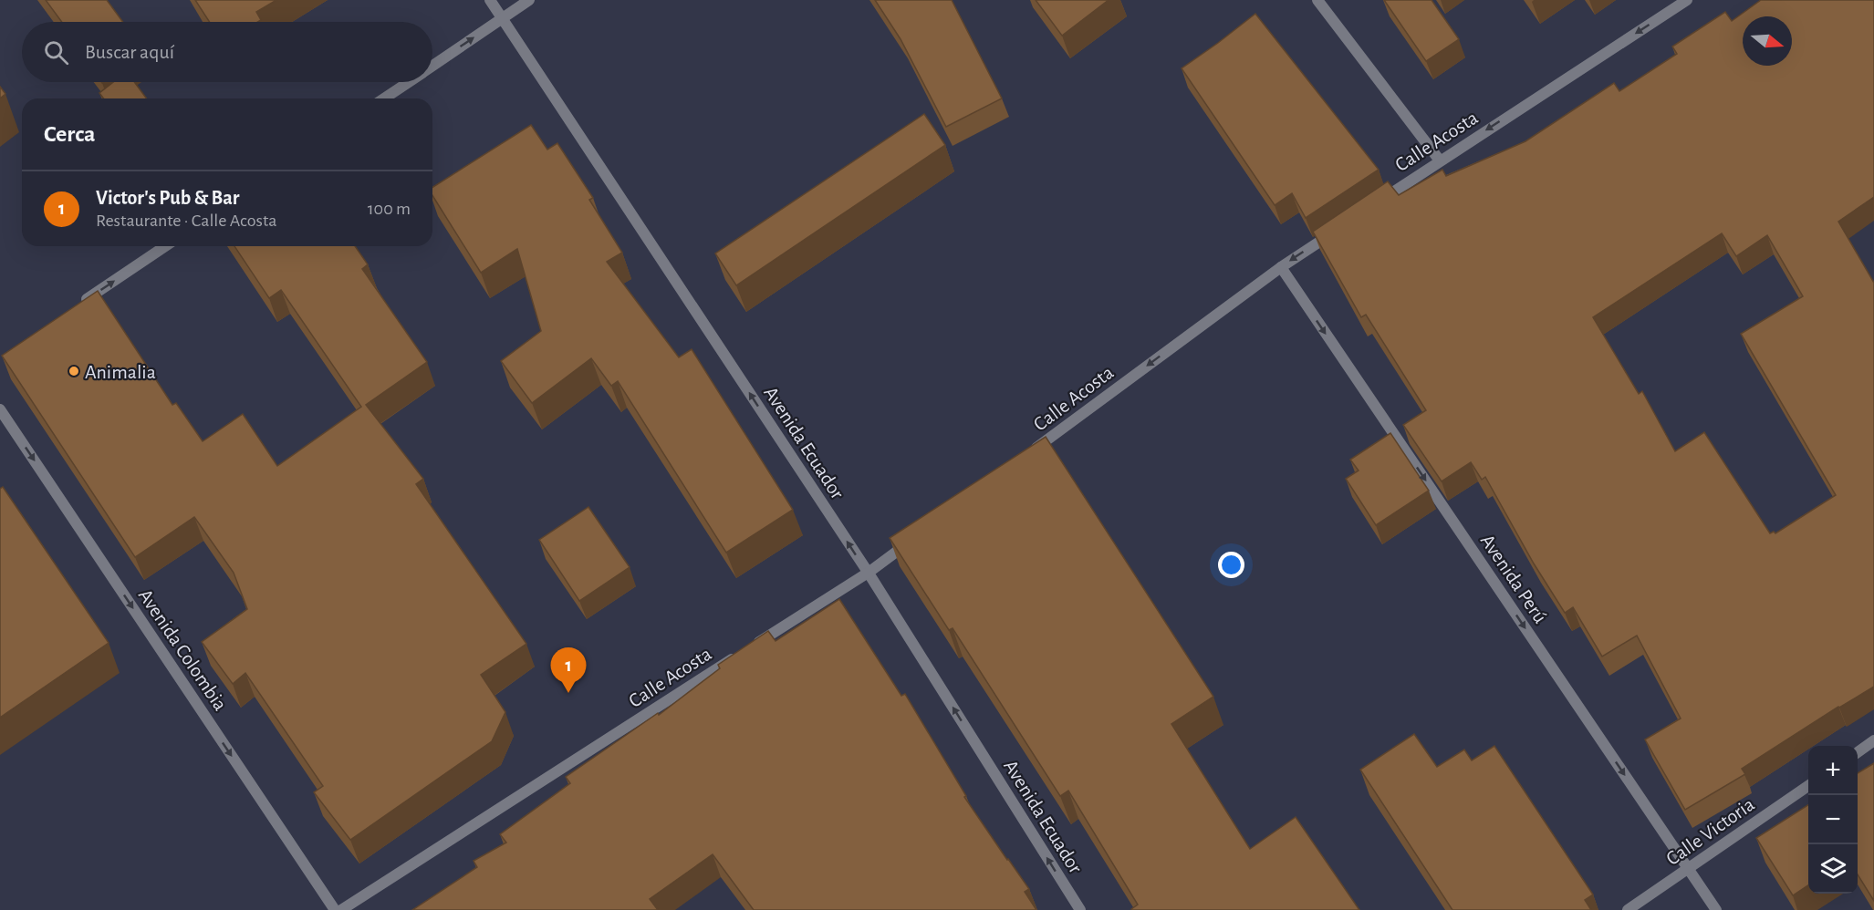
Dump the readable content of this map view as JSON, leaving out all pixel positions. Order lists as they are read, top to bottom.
{
  "streets": {
    "street": [
      "Calle Acosta",
      "Avenida Ecuador",
      "Avenida Perú",
      "Avenida Colombia",
      "Calle Victoria"
    ]
  },
  "crossings": [
    ["Calle Acosta", "Avenida Ecuador"],
    ["Calle Acosta", "Avenida Perú"],
    ["Avenida Perú", "Calle Victoria"]
  ],
  "one_way": [
    "Calle Acosta",
    "Avenida Ecuador",
    "Avenida Perú",
    "Avenida Colombia"
  ],
  "places": ["Animalia"],
  "north": "right",
  "page": {
    "search": "Buscar aquí",
    "heading": "Cerca",
    "list": [
      {
        "mark": "1",
        "name": "Victor's Pub & Bar",
        "note": "Restaurante · Calle Acosta",
        "value": "100 m"
      }
    ],
    "pins": "1",
    "map_buttons": ["+", "−"]
  }
}
